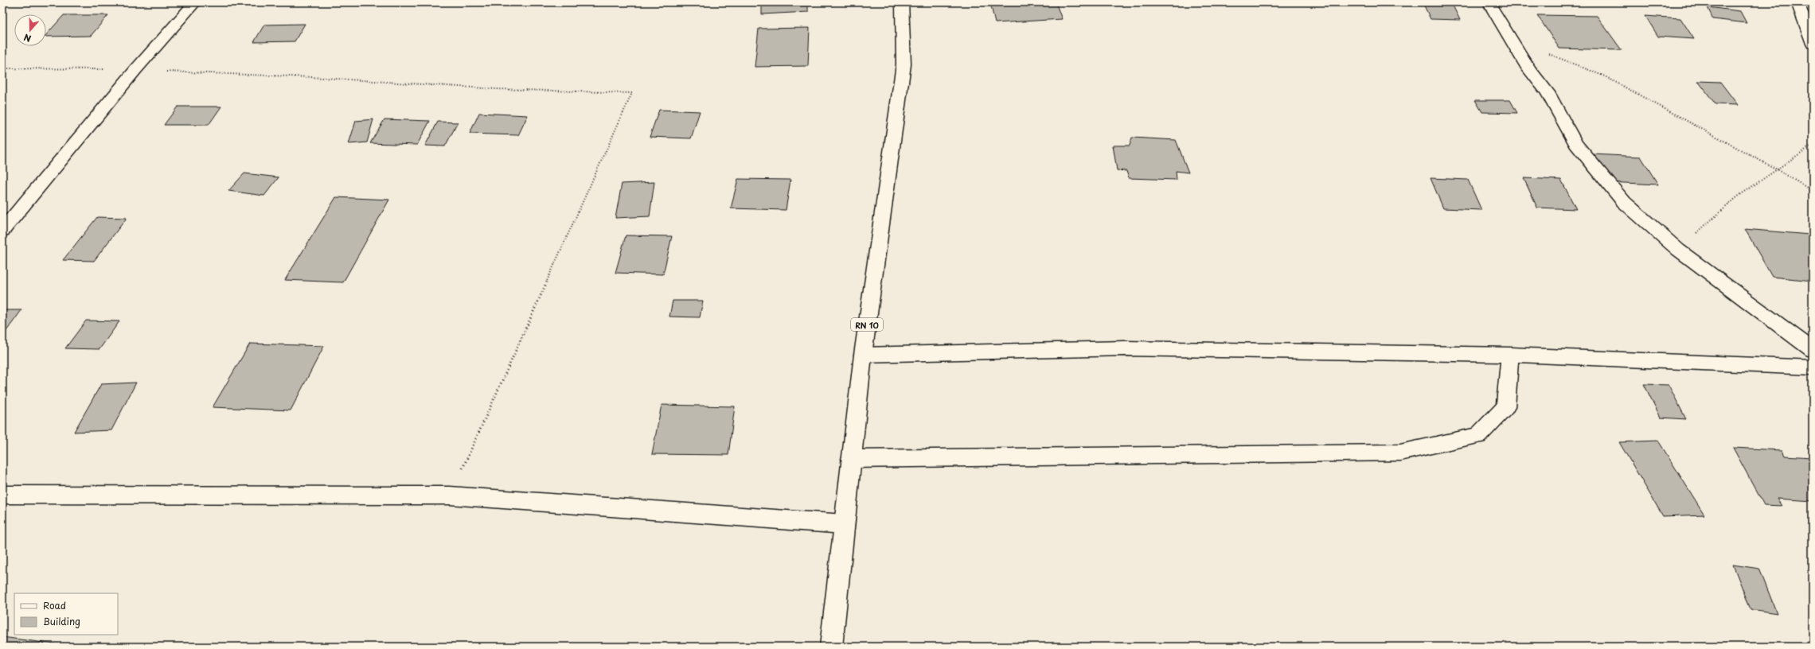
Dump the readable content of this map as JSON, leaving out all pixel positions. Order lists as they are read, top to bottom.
{
  "streets": {
    "street": ["RN 10"]
  },
  "legend": ["Road", "Building"],
  "north": "bottom"
}
